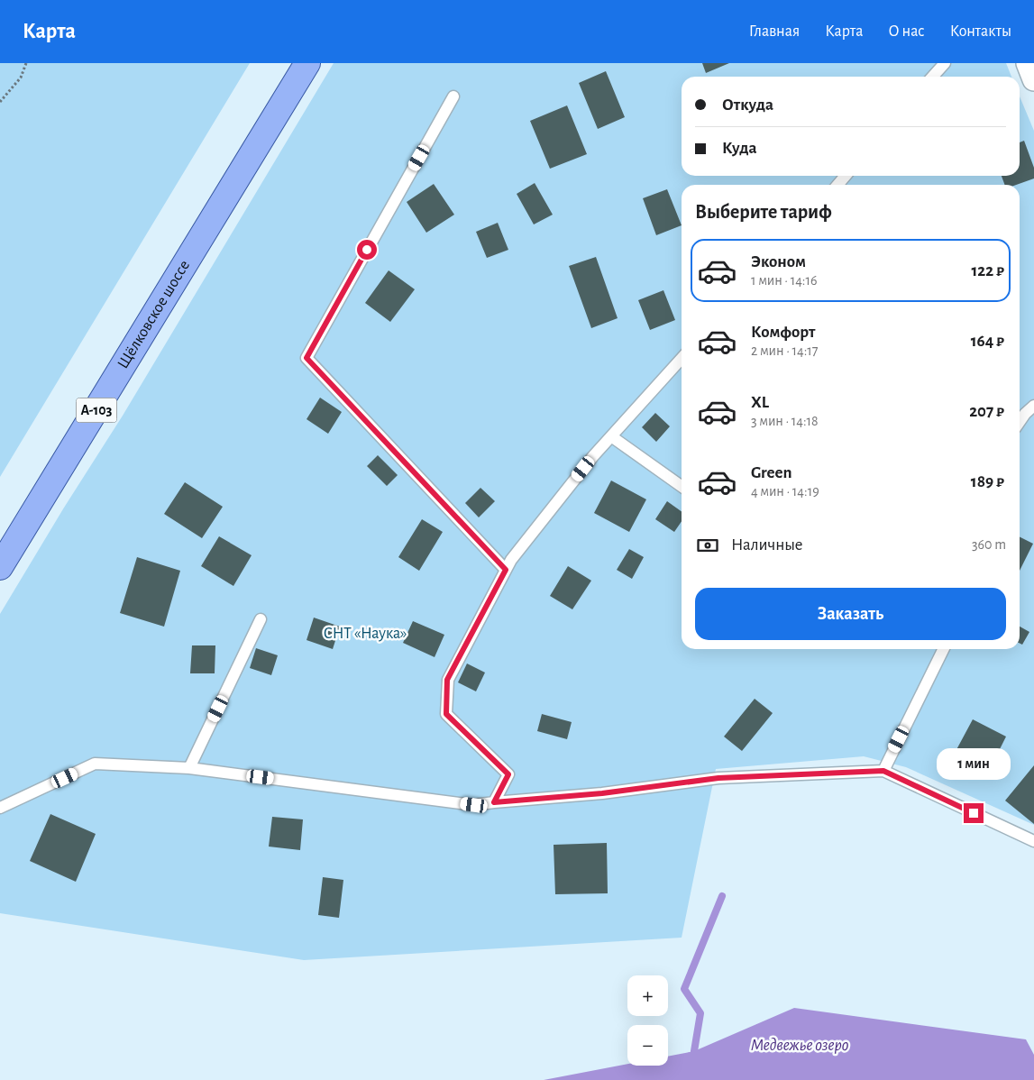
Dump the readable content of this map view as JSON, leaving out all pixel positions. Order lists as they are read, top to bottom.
{
  "streets": {
    "main road": ["Щёлковское шоссе", "А-103"]
  },
  "water": ["Медвежье озеро"],
  "parks": ["СНТ «Наука»"],
  "page": {
    "header": "Карта",
    "nav": [
      "Главная",
      "Карта",
      "О нас",
      "Контакты"
    ],
    "banner": ["Откуда", "Куда"],
    "heading": "Выберите тариф",
    "list": [
      {
        "name": "Эконом",
        "note": "1 мин · 14:16",
        "value": "122 ₽"
      },
      {
        "name": "Комфорт",
        "note": "2 мин · 14:17",
        "value": "164 ₽"
      },
      {
        "name": "XL",
        "note": "3 мин · 14:18",
        "value": "207 ₽"
      },
      {
        "name": "Green",
        "note": "4 мин · 14:19",
        "value": "189 ₽"
      }
    ],
    "pay": ["Наличные", "360 m"],
    "buttons": "Заказать",
    "bubble": "1 мин",
    "map_buttons": ["+", "−"]
  }
}
